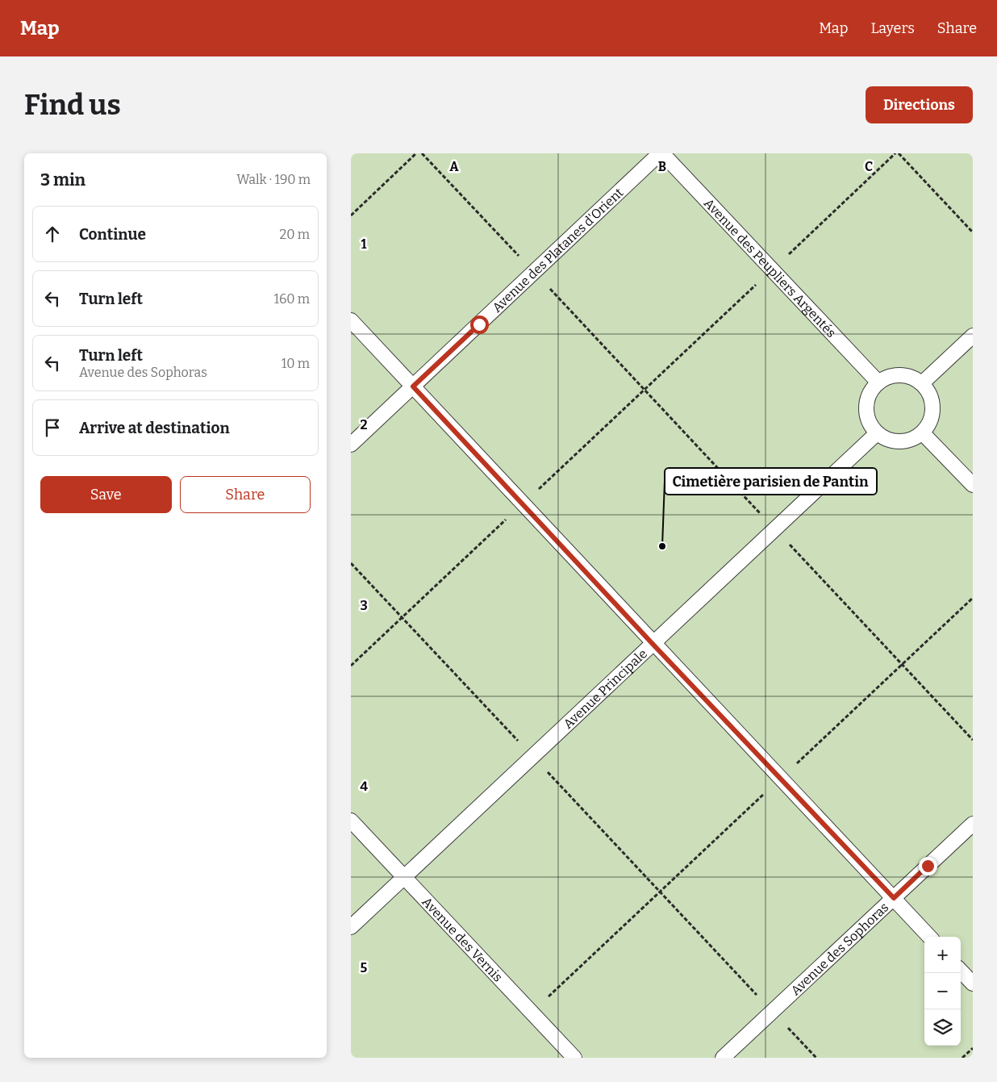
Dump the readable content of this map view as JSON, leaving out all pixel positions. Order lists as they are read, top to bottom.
{
  "streets": {
    "lane": [
      "Avenue des Platanes d'Orient",
      "Avenue des Peupliers Argentés",
      "Avenue Principale",
      "Avenue des Vernis",
      "Avenue des Sophoras"
    ]
  },
  "crossings": [
    ["Avenue des Platanes d'Orient", "Avenue des Peupliers Argentés"],
    ["Avenue des Peupliers Argentés", "Avenue Principale"],
    ["Avenue Principale", "Avenue des Vernis"]
  ],
  "places": ["Cimetière parisien de Pantin"],
  "page": {
    "header": "Map",
    "nav": ["Map", "Layers", "Share"],
    "buttons": [
      "Directions",
      ["Save", "Share"]
    ],
    "title": "Find us",
    "heading": ["3 min", "Walk · 190 m"],
    "list": [
      ["Continue", "20 m"],
      ["Turn left", "160 m"],
      ["Turn left", "Avenue des Sophoras", "10 m"],
      "Arrive at destination"
    ],
    "map_buttons": ["+", "−"]
  },
  "grid": {
    "columns": ["A", "B", "C"],
    "rows": [
      "1",
      "2",
      "3",
      "4",
      "5"
    ]
  }
}
